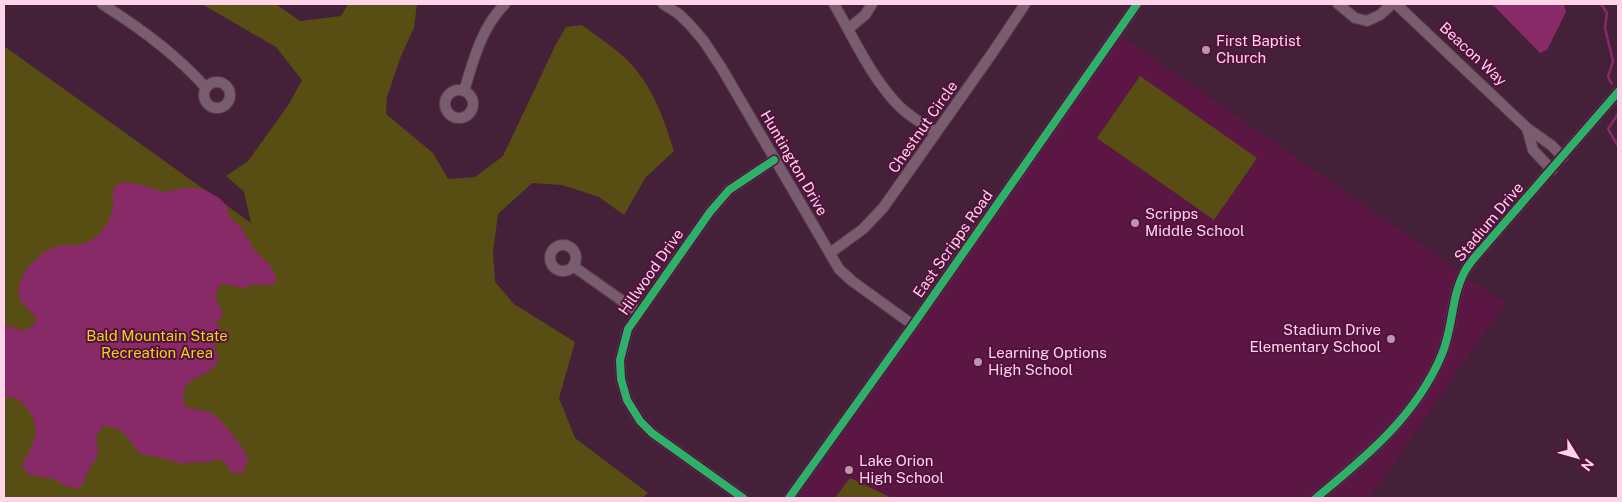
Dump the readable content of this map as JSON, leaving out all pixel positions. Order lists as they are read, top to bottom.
{
  "streets": {
    "street": [
      "Beacon Way",
      "Chestnut Circle",
      "Huntington Drive",
      "Stadium Drive",
      "East Scripps Road",
      "Hillwood Drive"
    ]
  },
  "crossings": [
    ["Beacon Way", "Stadium Drive"],
    ["Chestnut Circle", "Huntington Drive"],
    ["Huntington Drive", "East Scripps Road"],
    ["Huntington Drive", "Hillwood Drive"]
  ],
  "parks": ["Bald Mountain State Recreation Area"],
  "places": [
    "First Baptist Church",
    "Scripps Middle School",
    "Stadium Drive Elementary School",
    "Learning Options High School",
    "Lake Orion High School"
  ],
  "north": "bottom right"
}
